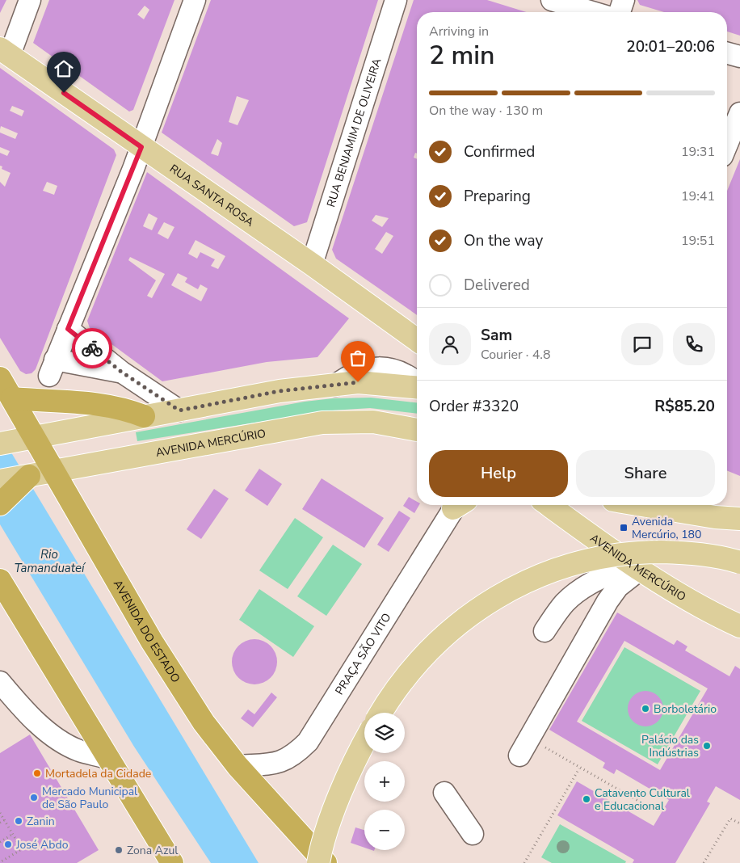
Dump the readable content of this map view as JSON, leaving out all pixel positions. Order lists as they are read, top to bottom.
{
  "streets": {
    "highway": ["AVENIDA DO ESTADO"],
    "main road": ["RUA SANTA ROSA", "AVENIDA MERCÚRIO"],
    "street": ["RUA BENJAMIM DE OLIVEIRA", "PRAÇA SÃO VITO"]
  },
  "crossings": [
    ["RUA BENJAMIM DE OLIVEIRA", "RUA SANTA ROSA"],
    ["AVENIDA MERCÚRIO", "AVENIDA DO ESTADO"],
    ["AVENIDA DO ESTADO", "PRAÇA SÃO VITO"]
  ],
  "water": ["Rio Tamanduateí"],
  "places": {
    "transit": ["Avenida Mercúrio, 180"],
    "other": [
      "Borboletário",
      "Palácio das Indústrias",
      "Mortadela da Cidade",
      "Mercado Municipal de São Paulo",
      "Catavento Cultural e Educacional",
      "Zanin",
      "José Abdo",
      "Zona Azul"
    ]
  },
  "page": {
    "heading": ["2 min", "Arriving in", "20:01–20:06"],
    "panel": [
      "Sam",
      "Courier · 4.8",
      "Order #3320",
      "R$85.20"
    ],
    "bar": "On the way · 130 m",
    "list": [
      ["Confirmed", "19:31"],
      ["Preparing", "19:41"],
      ["On the way", "19:51"],
      "Delivered"
    ],
    "buttons": ["Help", "Share"],
    "map_buttons": ["+", "−"]
  }
}
